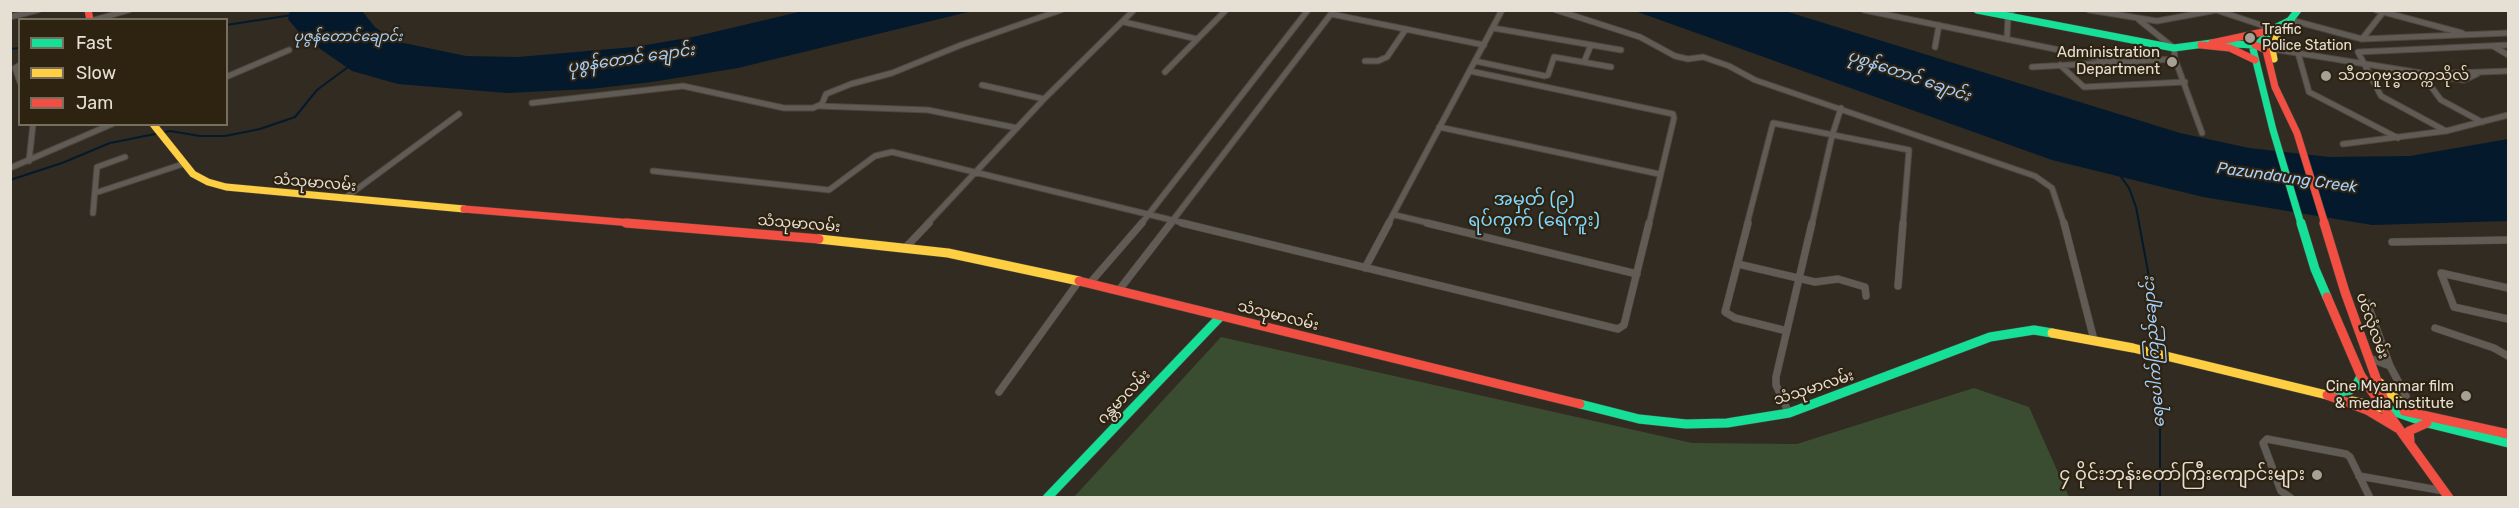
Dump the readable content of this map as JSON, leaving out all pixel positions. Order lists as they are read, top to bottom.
{
  "streets": {
    "main road": ["သံသုမာလမ်း", "ပင်လုံလမ်း", "ဂန္တမာလမ်း"]
  },
  "crossings": [
    ["သံသုမာလမ်း", "ပင်လုံလမ်း"],
    ["သံသုမာလမ်း", "ဂန္တမာလမ်း"]
  ],
  "districts": ["အမှတ် (၉) ရပ်ကွက် (ရေကူး)"],
  "water": [
    "ပုဇွန်တောင်ချောင်း",
    "ပုစွန်တောင် ချောင်း",
    "Pazundaung Creek",
    "ရေပေါက်ကြည်ချောင်း"
  ],
  "places": [
    "Traffic Police Station",
    "Administration Department",
    "သီတဂူဗုဒ္ဓတက္ကသိုလ်",
    "Cine Myanmar film & media institute",
    "၄ ဝိုင်းဘုန်းတော်ကြီးကျောင်းများ"
  ],
  "legend": ["Fast", "Slow", "Jam"]
}
